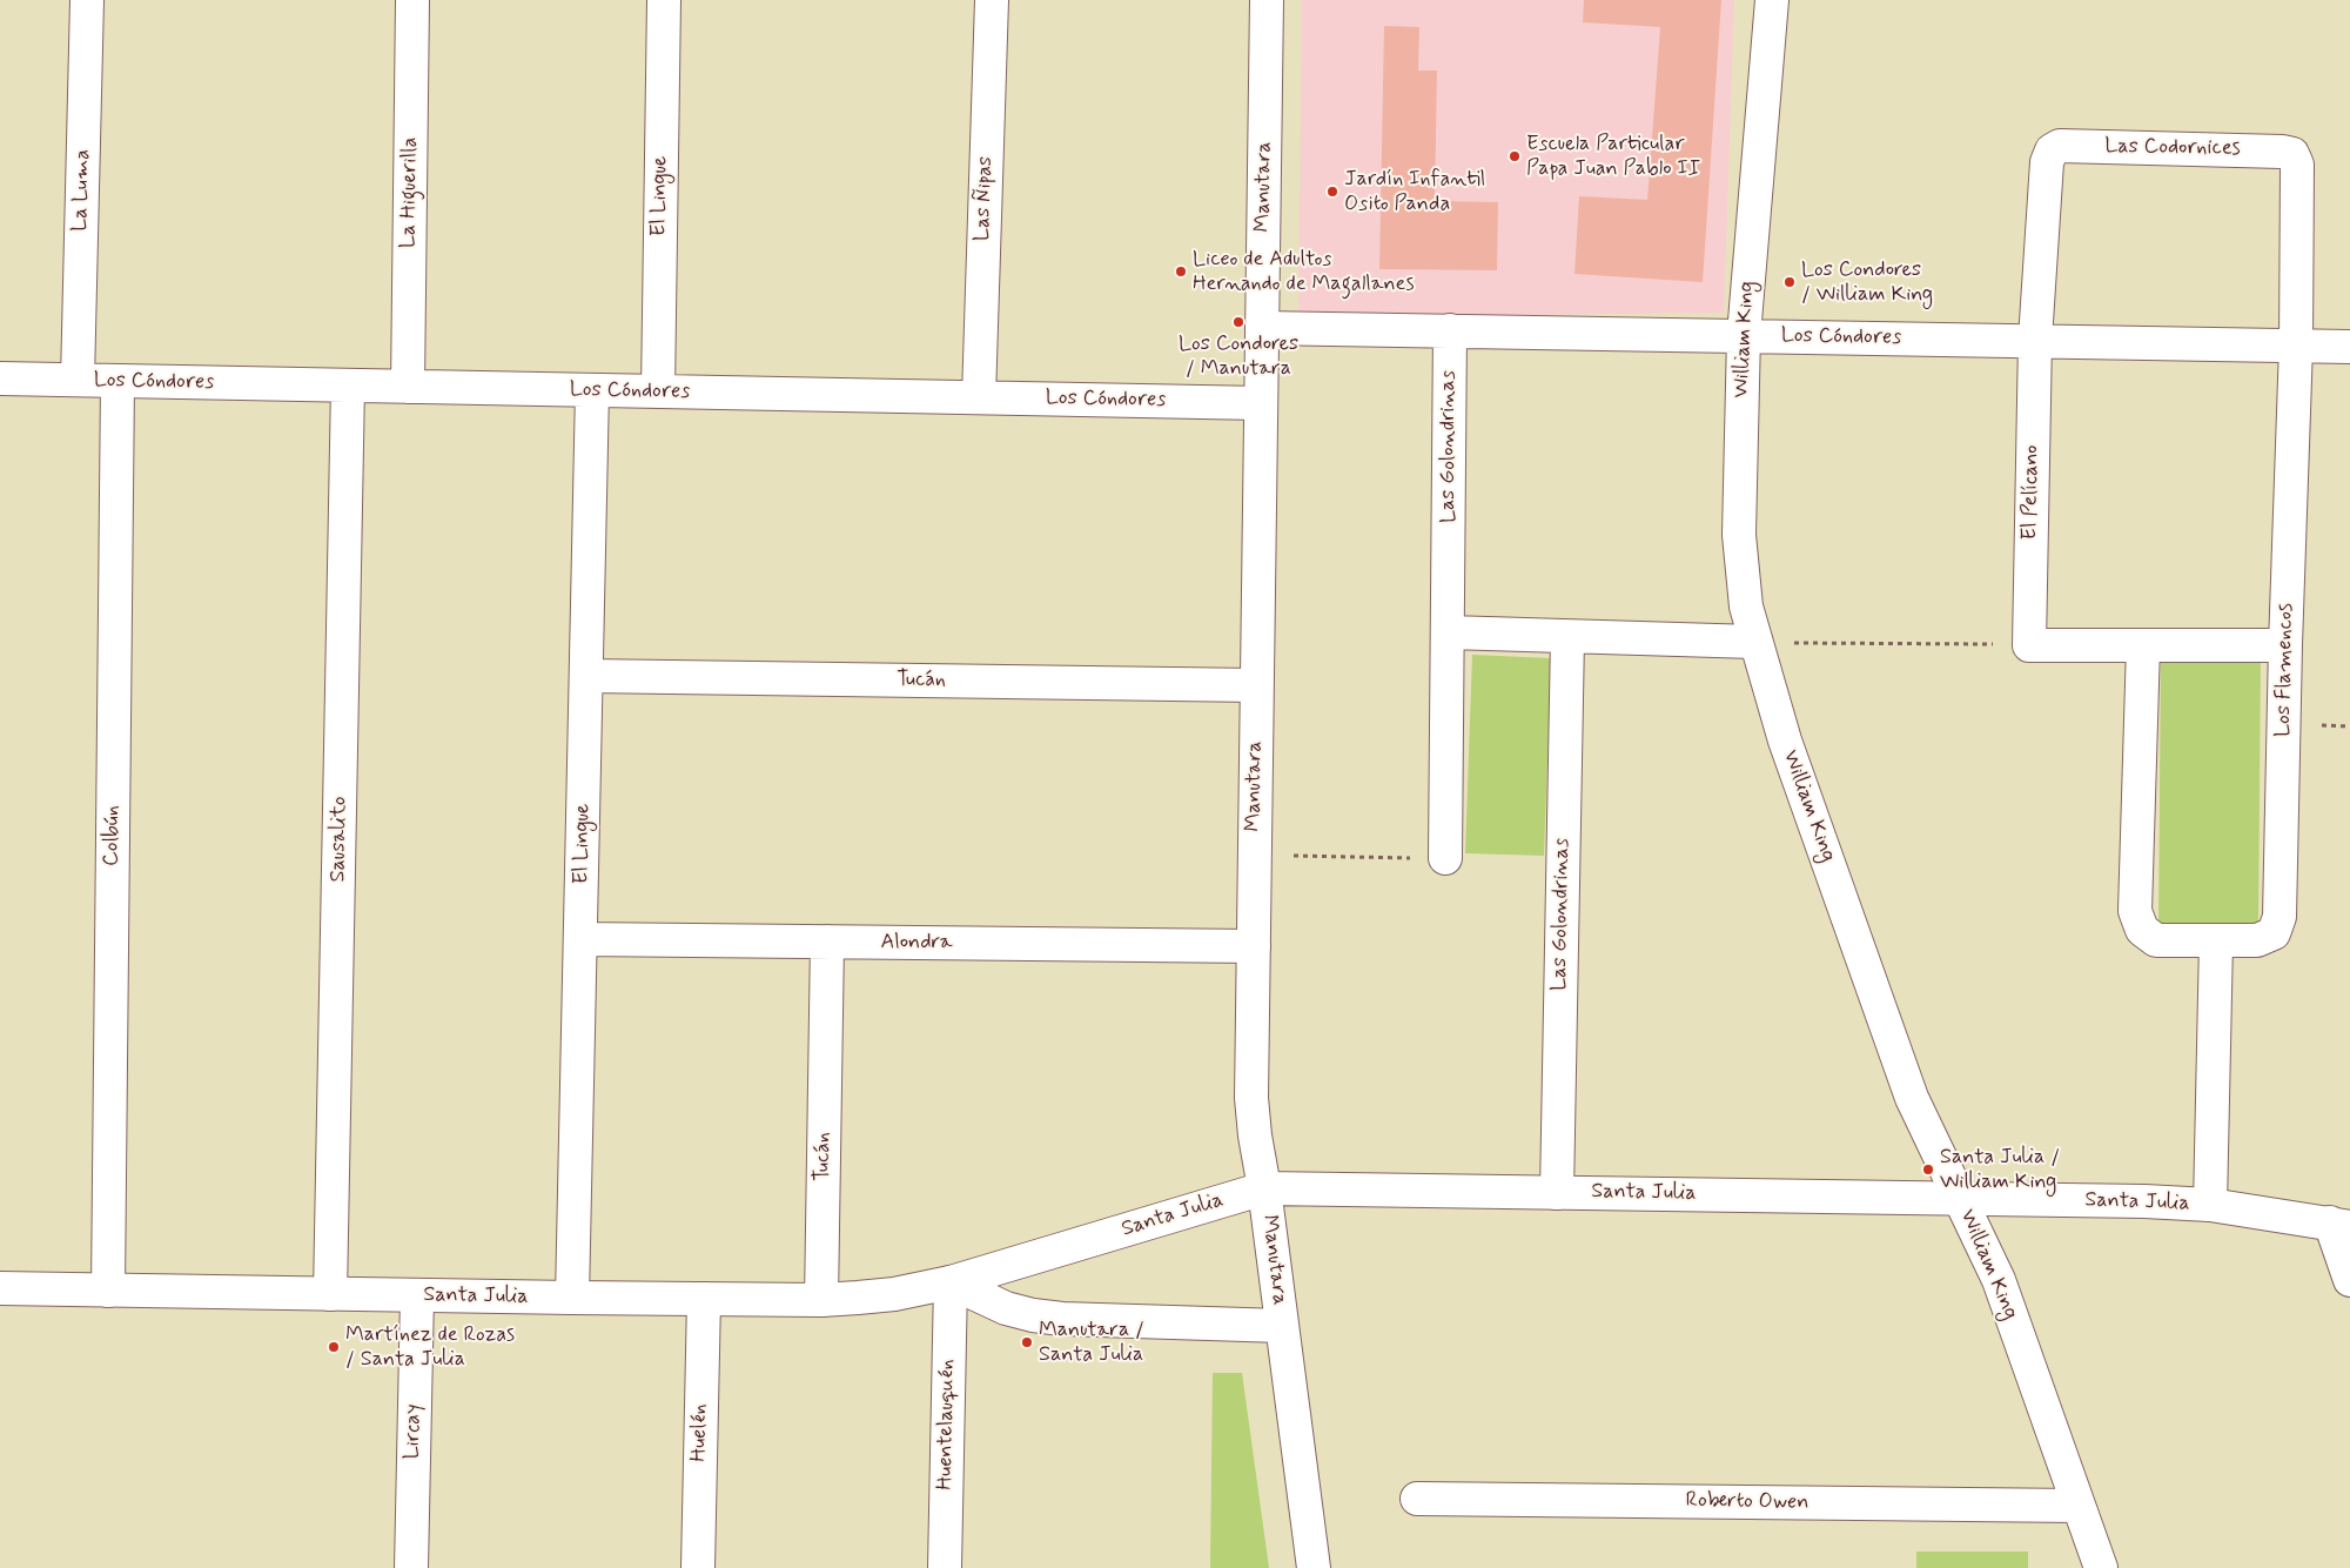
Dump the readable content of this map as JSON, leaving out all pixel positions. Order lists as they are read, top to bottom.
{
  "streets": {
    "street": [
      "Las Codornices",
      "Manutara",
      "La Luma",
      "La Higuerilla",
      "El Lingue",
      "Las Ñipas",
      "Los Cóndores",
      "William King",
      "Las Golondrinas",
      "El Pelícano",
      "Los Flamencos",
      "Tucán",
      "Colbún",
      "Sausalito",
      "Alondra",
      "Santa Julia",
      "Huentelauquén",
      "Lircay",
      "Huelén",
      "Roberto Owen"
    ]
  },
  "crossings": [
    ["Las Codornices", "Los Cóndores"],
    ["Las Codornices", "El Pelícano"],
    ["Las Codornices", "Los Flamencos"],
    ["Manutara", "Los Cóndores"],
    ["Manutara", "Tucán"],
    ["Manutara", "Alondra"],
    ["Manutara", "Santa Julia"],
    ["La Luma", "Los Cóndores"],
    ["La Higuerilla", "Los Cóndores"],
    ["El Lingue", "Los Cóndores"],
    ["El Lingue", "Tucán"],
    ["El Lingue", "Alondra"],
    ["El Lingue", "Santa Julia"],
    ["Las Ñipas", "Los Cóndores"],
    ["Los Cóndores", "William King"],
    ["Los Cóndores", "Las Golondrinas"],
    ["Los Cóndores", "El Pelícano"],
    ["Los Cóndores", "Los Flamencos"],
    ["Los Cóndores", "Colbún"],
    ["Los Cóndores", "Sausalito"],
    ["William King", "Santa Julia"],
    ["William King", "Roberto Owen"],
    ["Las Golondrinas", "Santa Julia"],
    ["Tucán", "Alondra"],
    ["Tucán", "Santa Julia"],
    ["Colbún", "Santa Julia"],
    ["Sausalito", "Santa Julia"],
    ["Santa Julia", "Huentelauquén"],
    ["Santa Julia", "Lircay"],
    ["Santa Julia", "Huelén"]
  ],
  "places": [
    "Escuela Particular Papa Juan Pablo II",
    "Jardín Infantil Osito Panda",
    "Liceo de Adultos Hernando de Magallanes",
    "Los Condores / William King",
    "Los Condores / Manutara",
    "Santa Julia / William King",
    "Manutara / Santa Julia",
    "Martínez de Rozas / Santa Julia"
  ]
}
